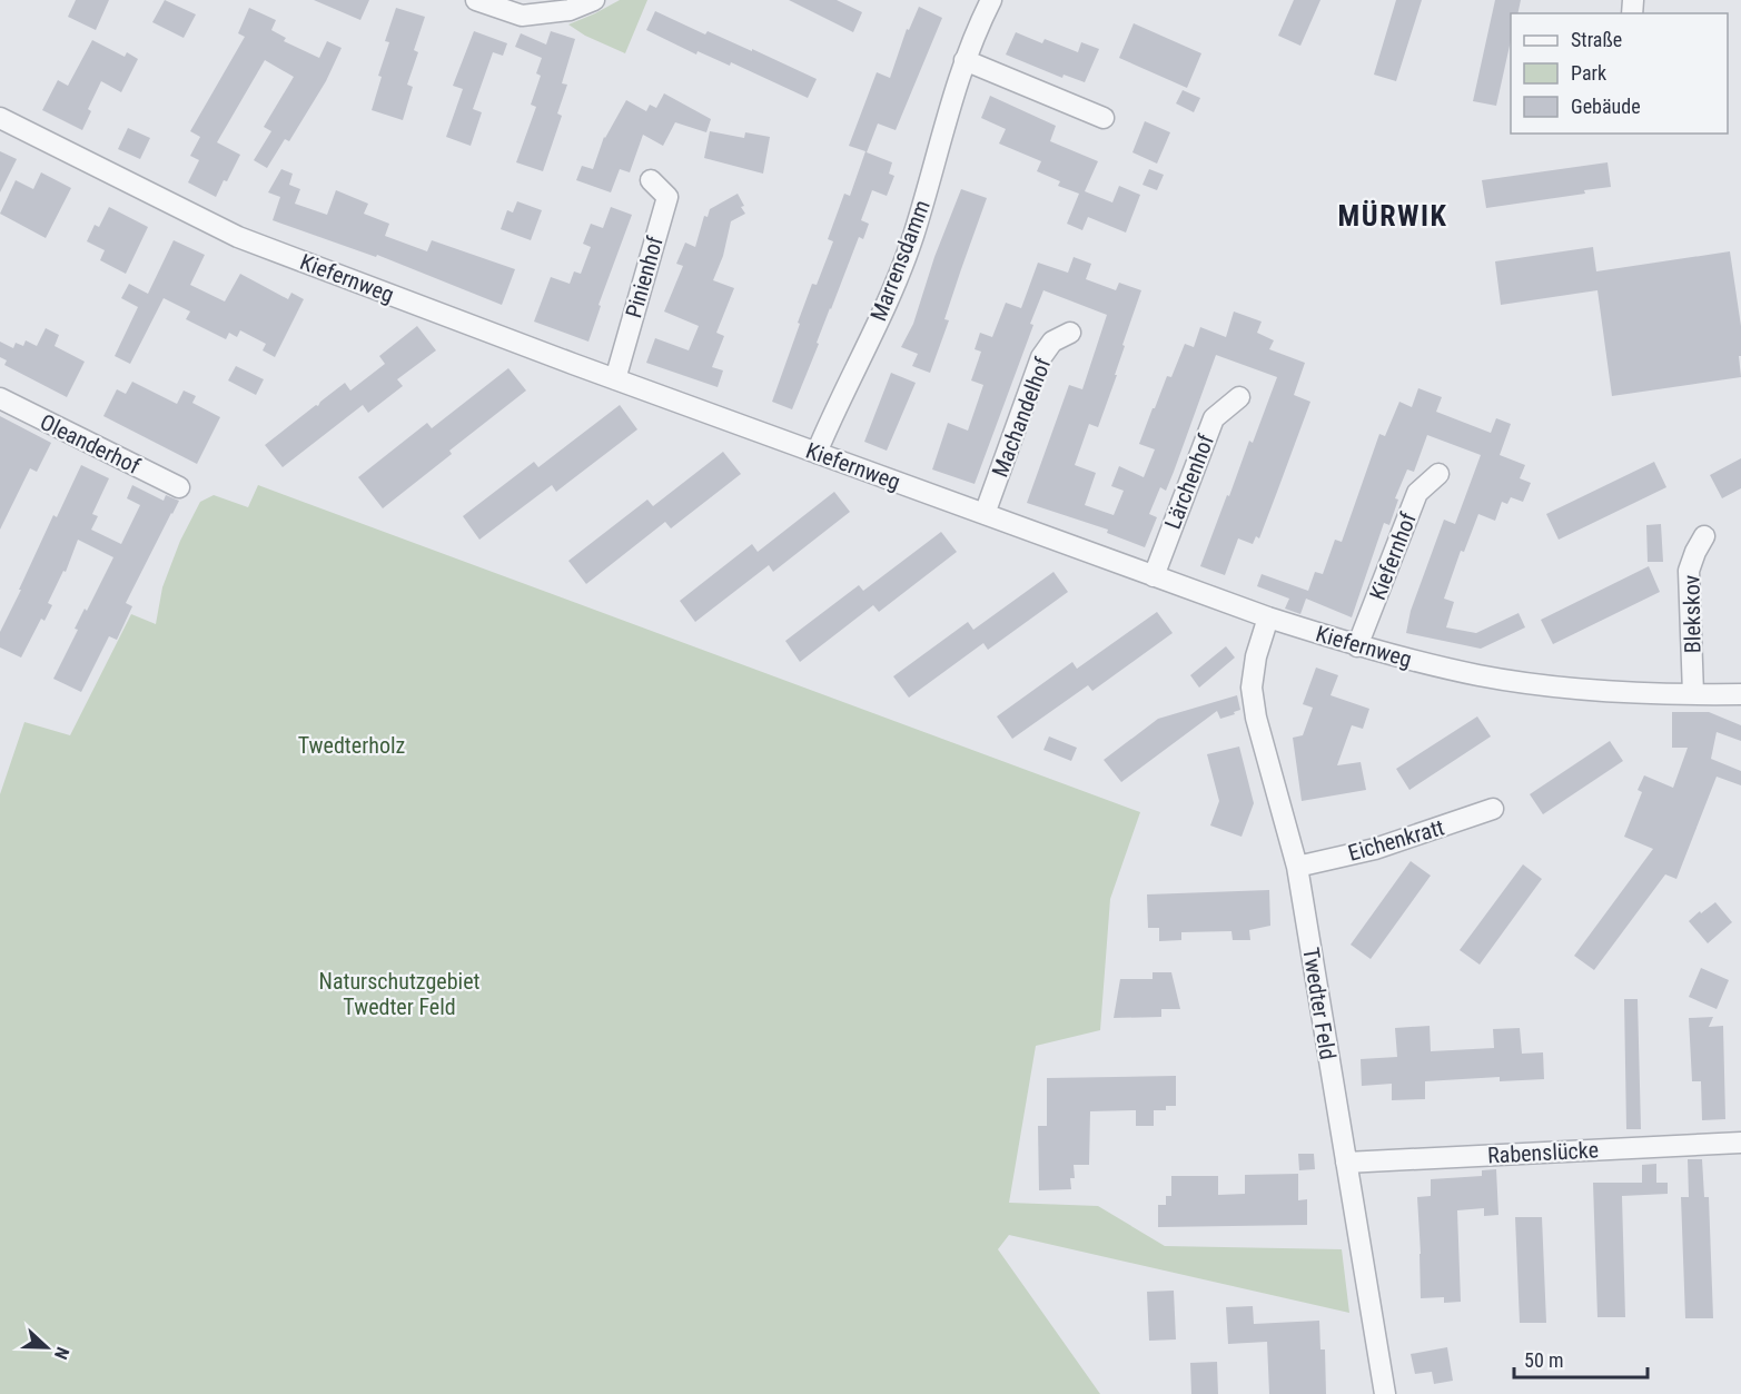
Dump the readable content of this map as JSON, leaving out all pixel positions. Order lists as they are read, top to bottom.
{
  "streets": {
    "street": [
      "Marrensdamm",
      "Pinienhof",
      "Kiefernweg",
      "Machandelhof",
      "Oleanderhof",
      "Lärchenhof",
      "Kiefernhof",
      "Blekskov",
      "Eichenkratt",
      "Twedter Feld",
      "Rabenslücke"
    ]
  },
  "crossings": [
    ["Marrensdamm", "Kiefernweg"],
    ["Pinienhof", "Kiefernweg"],
    ["Kiefernweg", "Machandelhof"],
    ["Kiefernweg", "Lärchenhof"],
    ["Kiefernweg", "Kiefernhof"],
    ["Kiefernweg", "Blekskov"],
    ["Kiefernweg", "Twedter Feld"],
    ["Eichenkratt", "Twedter Feld"],
    ["Twedter Feld", "Rabenslücke"]
  ],
  "districts": ["MÜRWIK"],
  "parks": ["Twedterholz", "Naturschutzgebiet Twedter Feld"],
  "legend": ["Straße", "Park", "Gebäude"],
  "scale_bar": "50 m",
  "north": "right"
}
